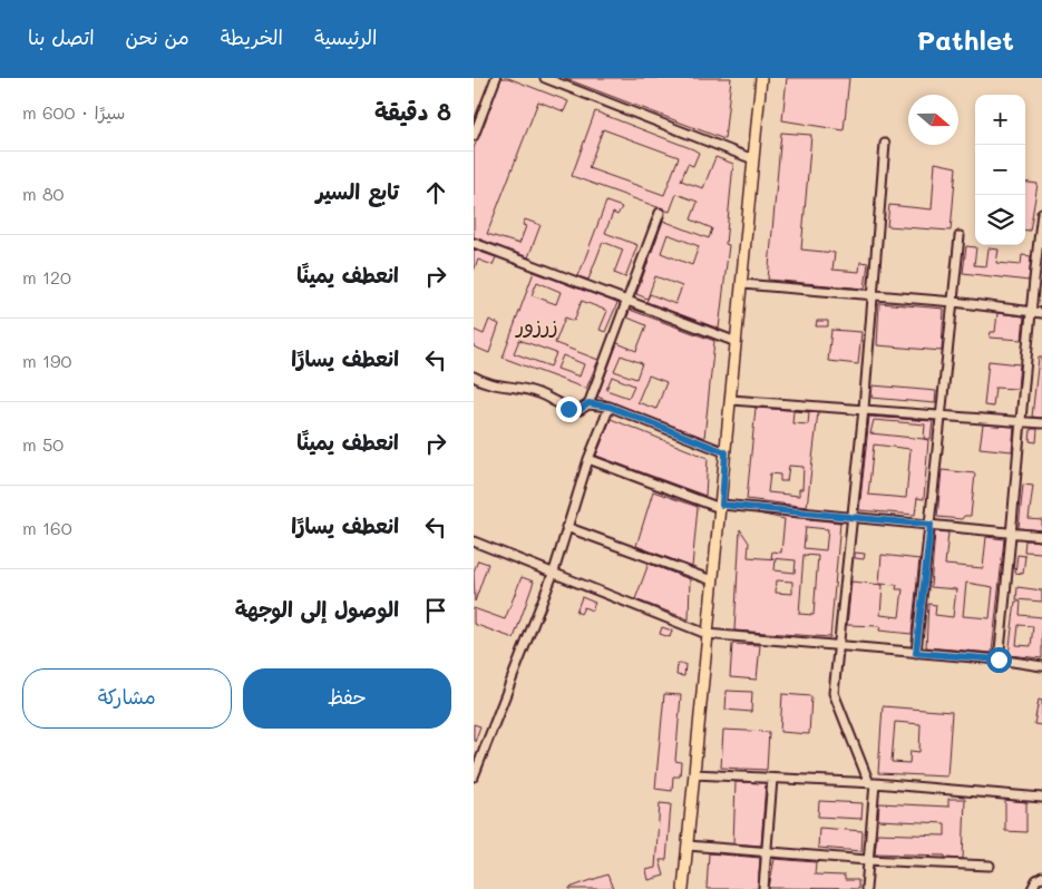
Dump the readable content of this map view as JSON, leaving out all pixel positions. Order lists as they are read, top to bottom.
{
  "districts": ["زرزور"],
  "north": "right",
  "page": {
    "header": "Pathlet",
    "nav": [
      "الرئيسية",
      "الخريطة",
      "من نحن",
      "اتصل بنا"
    ],
    "heading": ["8 دقيقة", "سيرًا · 600 m"],
    "map_buttons": ["+", "−"],
    "list": [
      ["تابع السير", "80 m"],
      ["انعطف يمينًا", "120 m"],
      ["انعطف يسارًا", "190 m"],
      ["انعطف يمينًا", "50 m"],
      ["انعطف يسارًا", "160 m"],
      "الوصول إلى الوجهة"
    ],
    "buttons": ["حفظ", "مشاركة"]
  }
}
